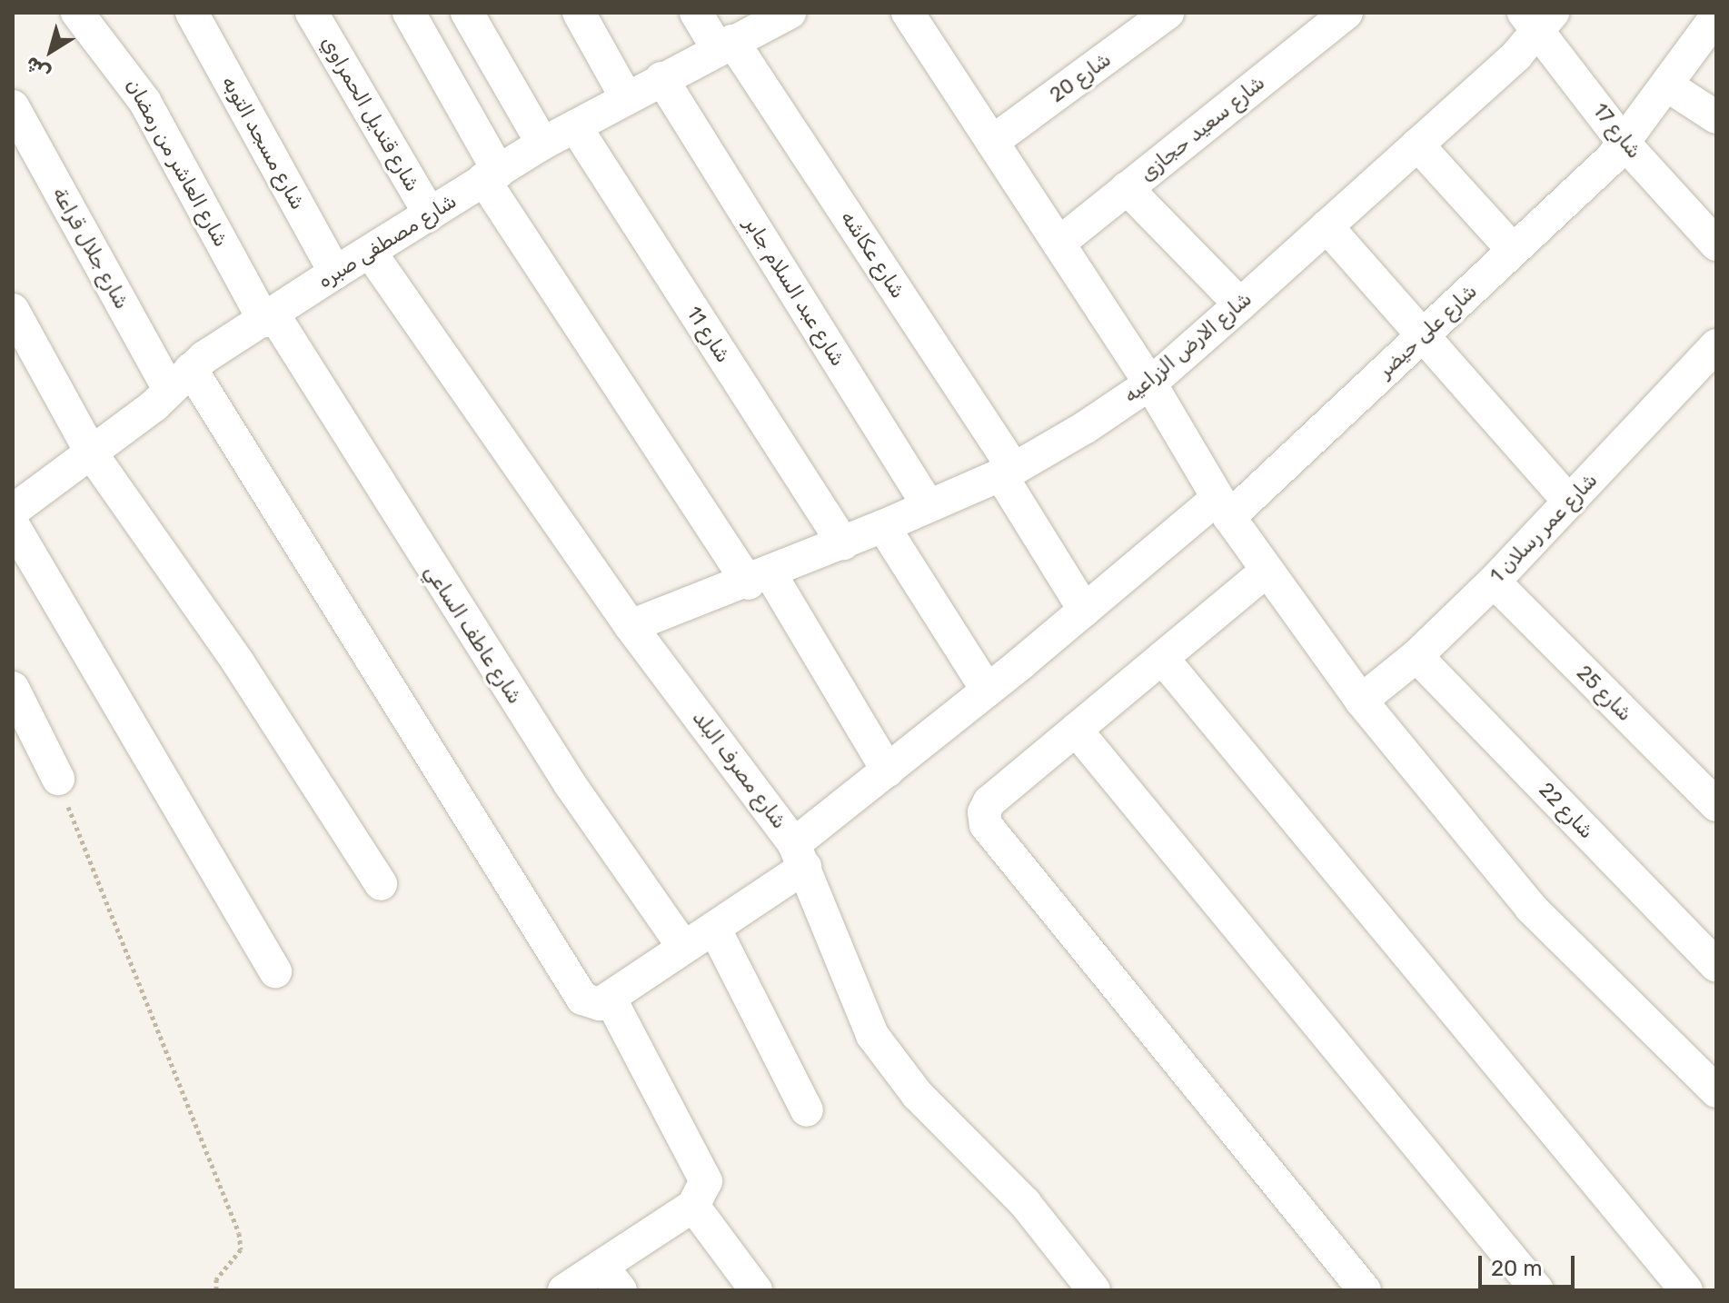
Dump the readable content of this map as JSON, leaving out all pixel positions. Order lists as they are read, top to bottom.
{
  "streets": {
    "street": [
      "شارع 20",
      "شارع قنديل الحمراوي",
      "شارع سعيد حجازى",
      "شارع 17",
      "شارع مسجد التوبه",
      "شارع العاشر من رمضان",
      "شارع مصطفى صبره",
      "شارع جلال قراعة",
      "شارع عكاشه",
      "شارع عبد السلام جابر",
      "شارع على حيضر",
      "شارع 11",
      "شارع الارض الزراعيه",
      "شارع عمر رسلان 1",
      "شارع عاطف الساعي",
      "شارع 25",
      "شارع مصرف البلد",
      "شارع 22"
    ]
  },
  "crossings": [
    ["شارع قنديل الحمراوي", "شارع مصطفى صبره"],
    ["شارع 17", "شارع على حيضر"],
    ["شارع 17", "شارع الارض الزراعيه"],
    ["شارع مسجد التوبه", "شارع مصطفى صبره"],
    ["شارع العاشر من رمضان", "شارع مصطفى صبره"],
    ["شارع العاشر من رمضان", "شارع عاطف الساعي"],
    ["شارع مصطفى صبره", "شارع جلال قراعة"],
    ["شارع مصطفى صبره", "شارع عكاشه"],
    ["شارع مصطفى صبره", "شارع عبد السلام جابر"],
    ["شارع مصطفى صبره", "شارع 11"],
    ["شارع مصطفى صبره", "شارع عاطف الساعي"],
    ["شارع مصطفى صبره", "شارع مصرف البلد"],
    ["شارع جلال قراعة", "شارع على حيضر"],
    ["شارع عكاشه", "شارع على حيضر"],
    ["شارع عكاشه", "شارع الارض الزراعيه"],
    ["شارع عبد السلام جابر", "شارع الارض الزراعيه"],
    ["شارع على حيضر", "شارع عاطف الساعي"],
    ["شارع على حيضر", "شارع مصرف البلد"],
    ["شارع 11", "شارع الارض الزراعيه"],
    ["شارع الارض الزراعيه", "شارع مصرف البلد"],
    ["شارع عمر رسلان 1", "شارع 25"],
    ["شارع عمر رسلان 1", "شارع 22"]
  ],
  "scale_bar": "20 m",
  "north": "bottom left"
}
